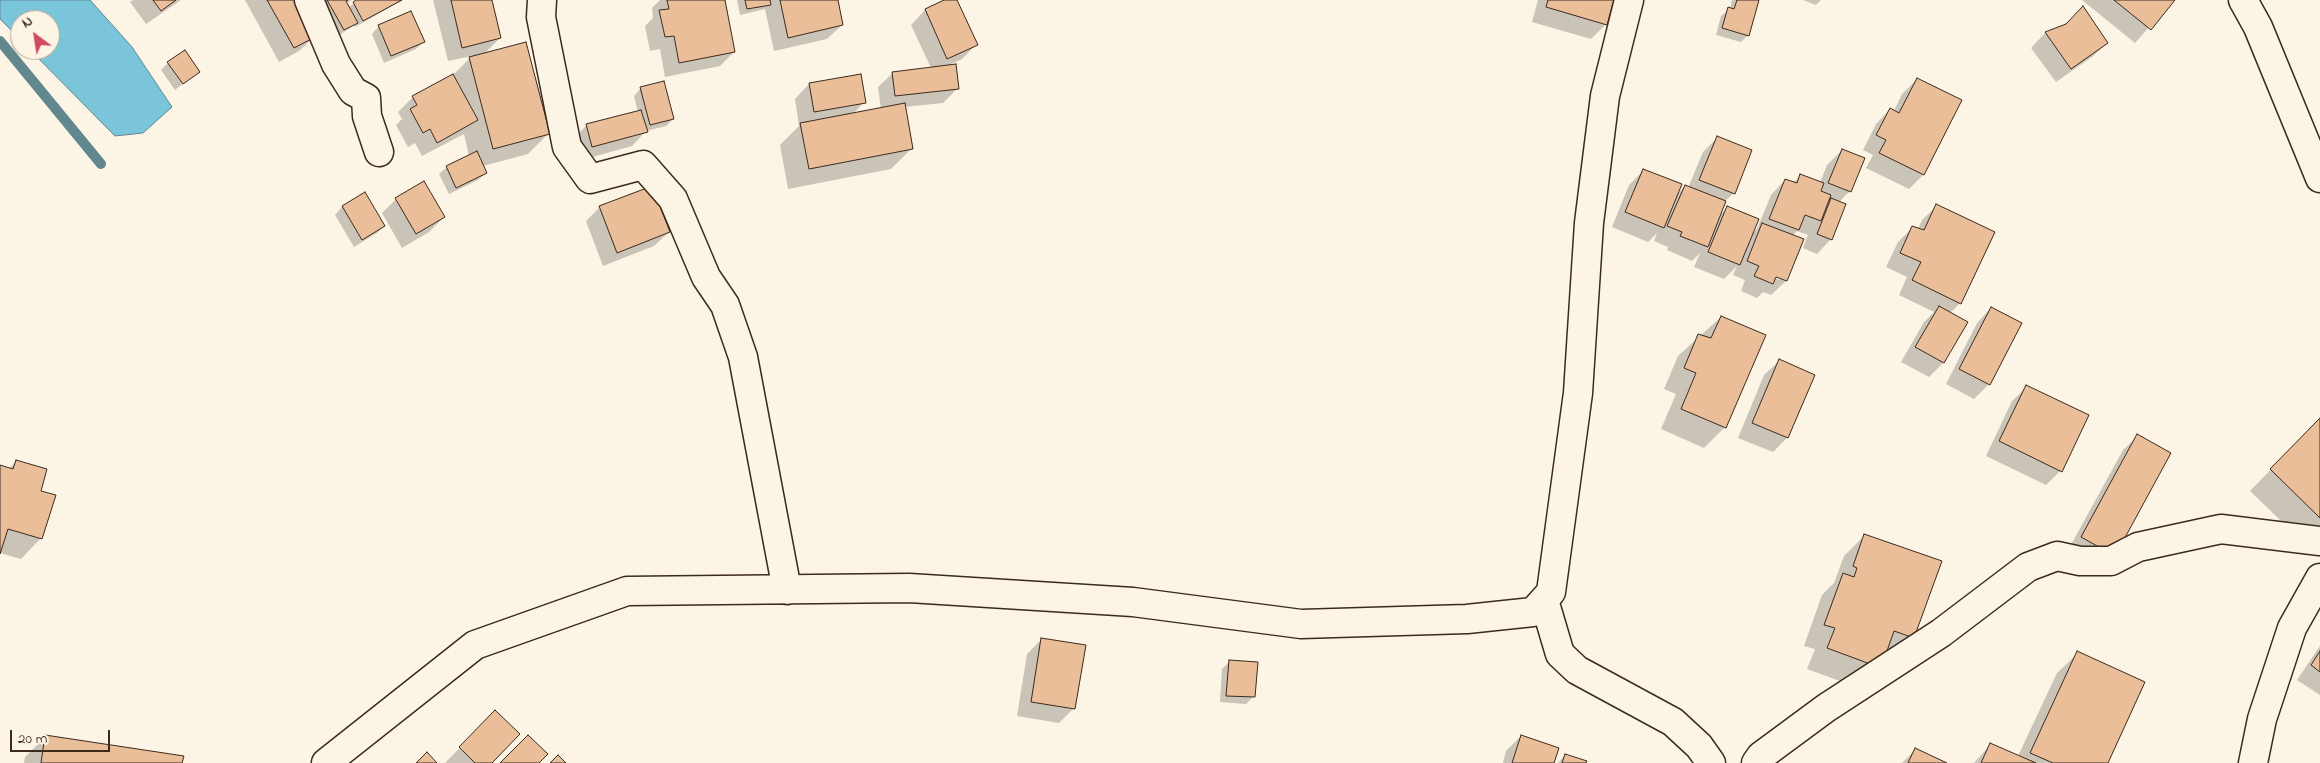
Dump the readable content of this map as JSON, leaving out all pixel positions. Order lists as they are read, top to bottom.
{
  "scale_bar": "20 m",
  "north": "top left"
}
